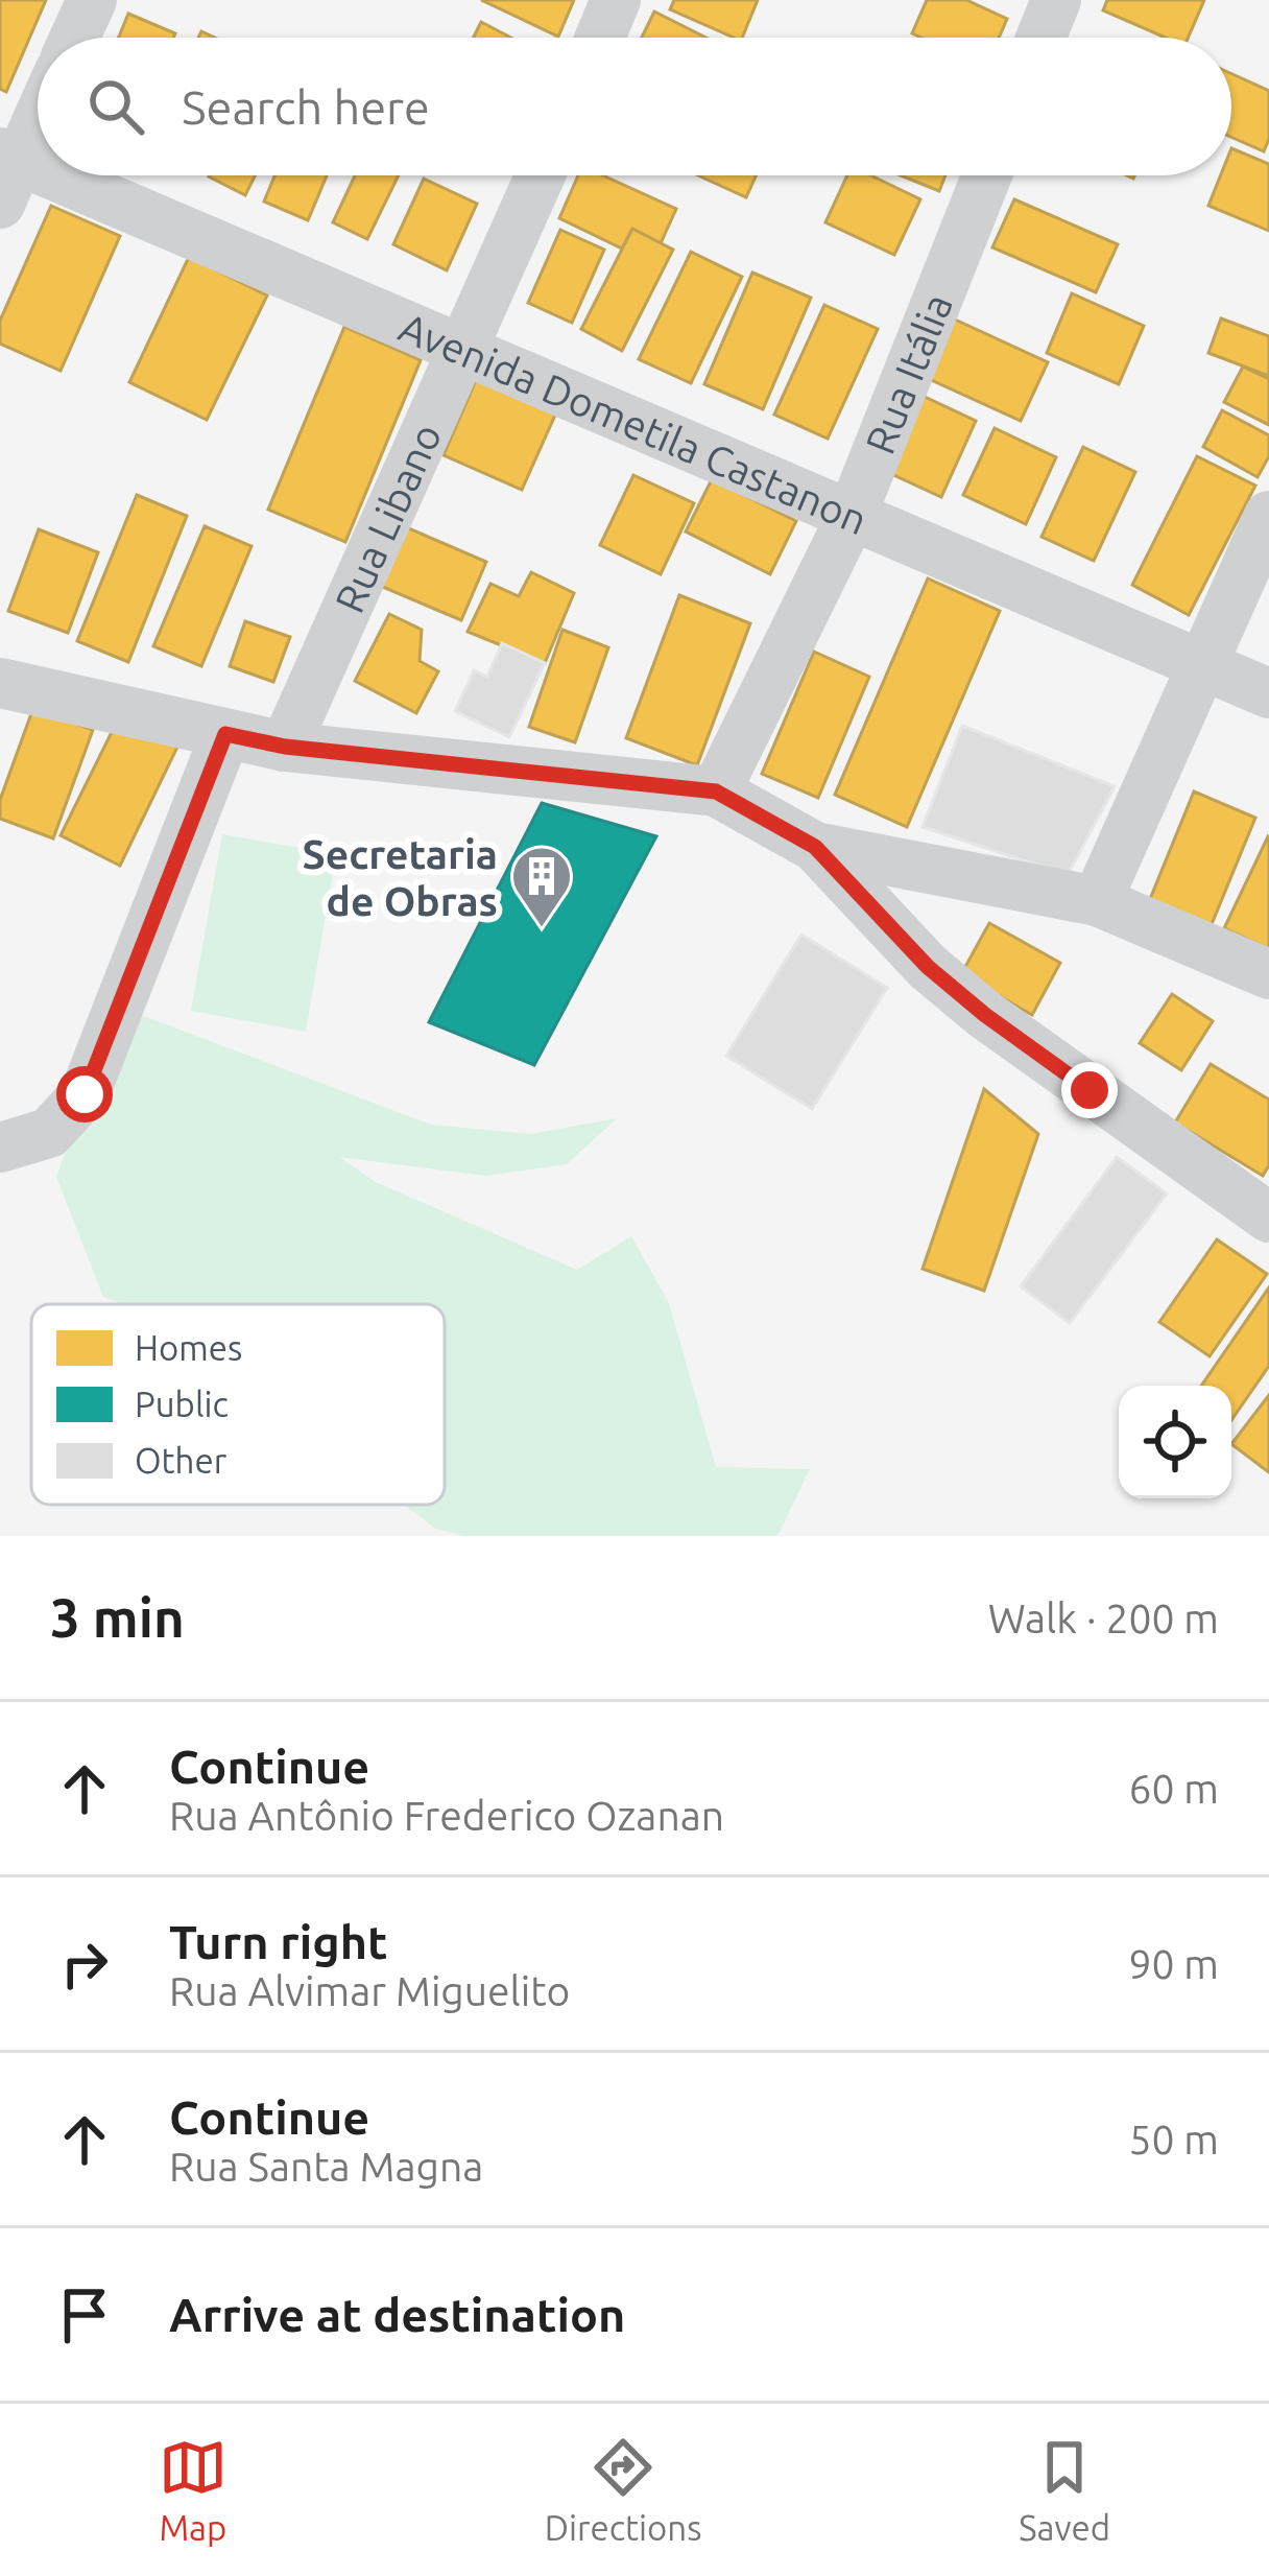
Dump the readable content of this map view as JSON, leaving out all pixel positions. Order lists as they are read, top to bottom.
{
  "streets": {
    "street": ["Rua Itália", "Avenida Dometila Castanon", "Rua Libano"]
  },
  "crossings": [
    ["Rua Itália", "Avenida Dometila Castanon"],
    ["Avenida Dometila Castanon", "Rua Libano"]
  ],
  "places": {
    "building": ["Secretaria de Obras"]
  },
  "legend": ["Homes", "Public", "Other"],
  "page": {
    "search": "Search here",
    "heading": ["3 min", "Walk · 200 m"],
    "list": [
      ["Continue", "Rua Antônio Frederico Ozanan", "60 m"],
      ["Turn right", "Rua Alvimar Miguelito", "90 m"],
      ["Continue", "Rua Santa Magna", "50 m"],
      "Arrive at destination"
    ],
    "nav": ["Map", "Directions", "Saved"]
  }
}
